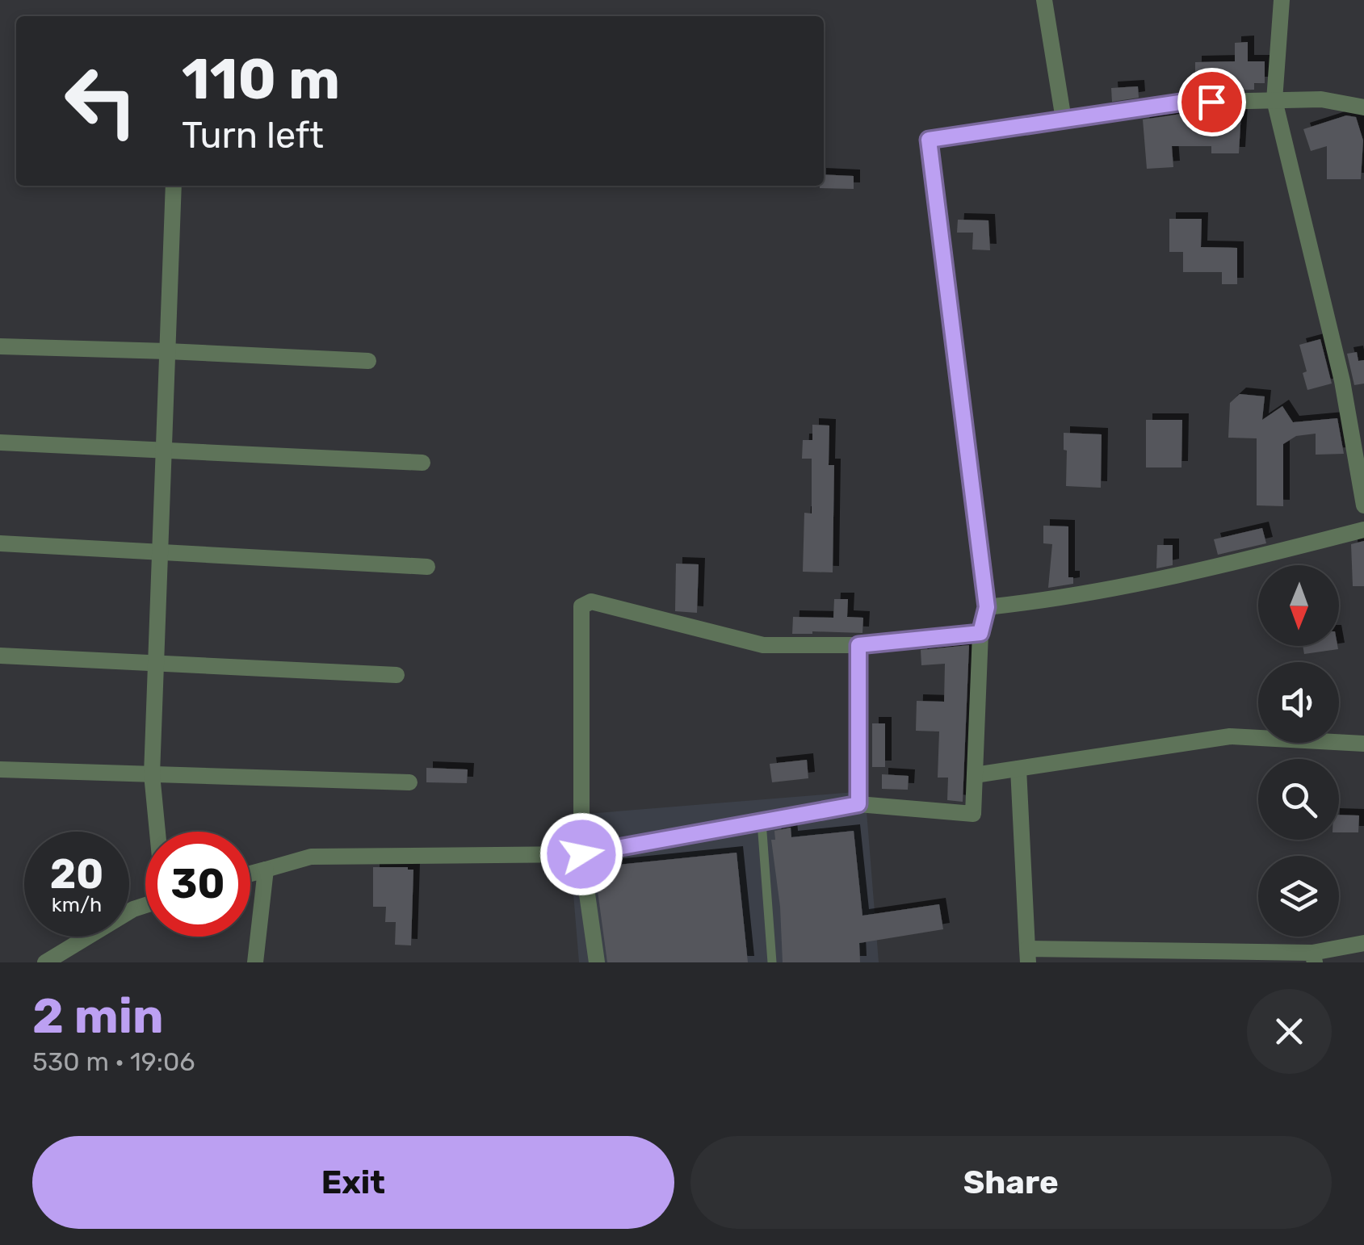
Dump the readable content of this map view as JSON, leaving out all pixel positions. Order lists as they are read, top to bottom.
{
  "north": "bottom",
  "page": {
    "turn": ["110 m", "Turn left"],
    "speed": "20 km/h",
    "limit": "30",
    "heading": ["2 min", "530 m · 19:06"],
    "buttons": ["Exit", "Share"]
  }
}
